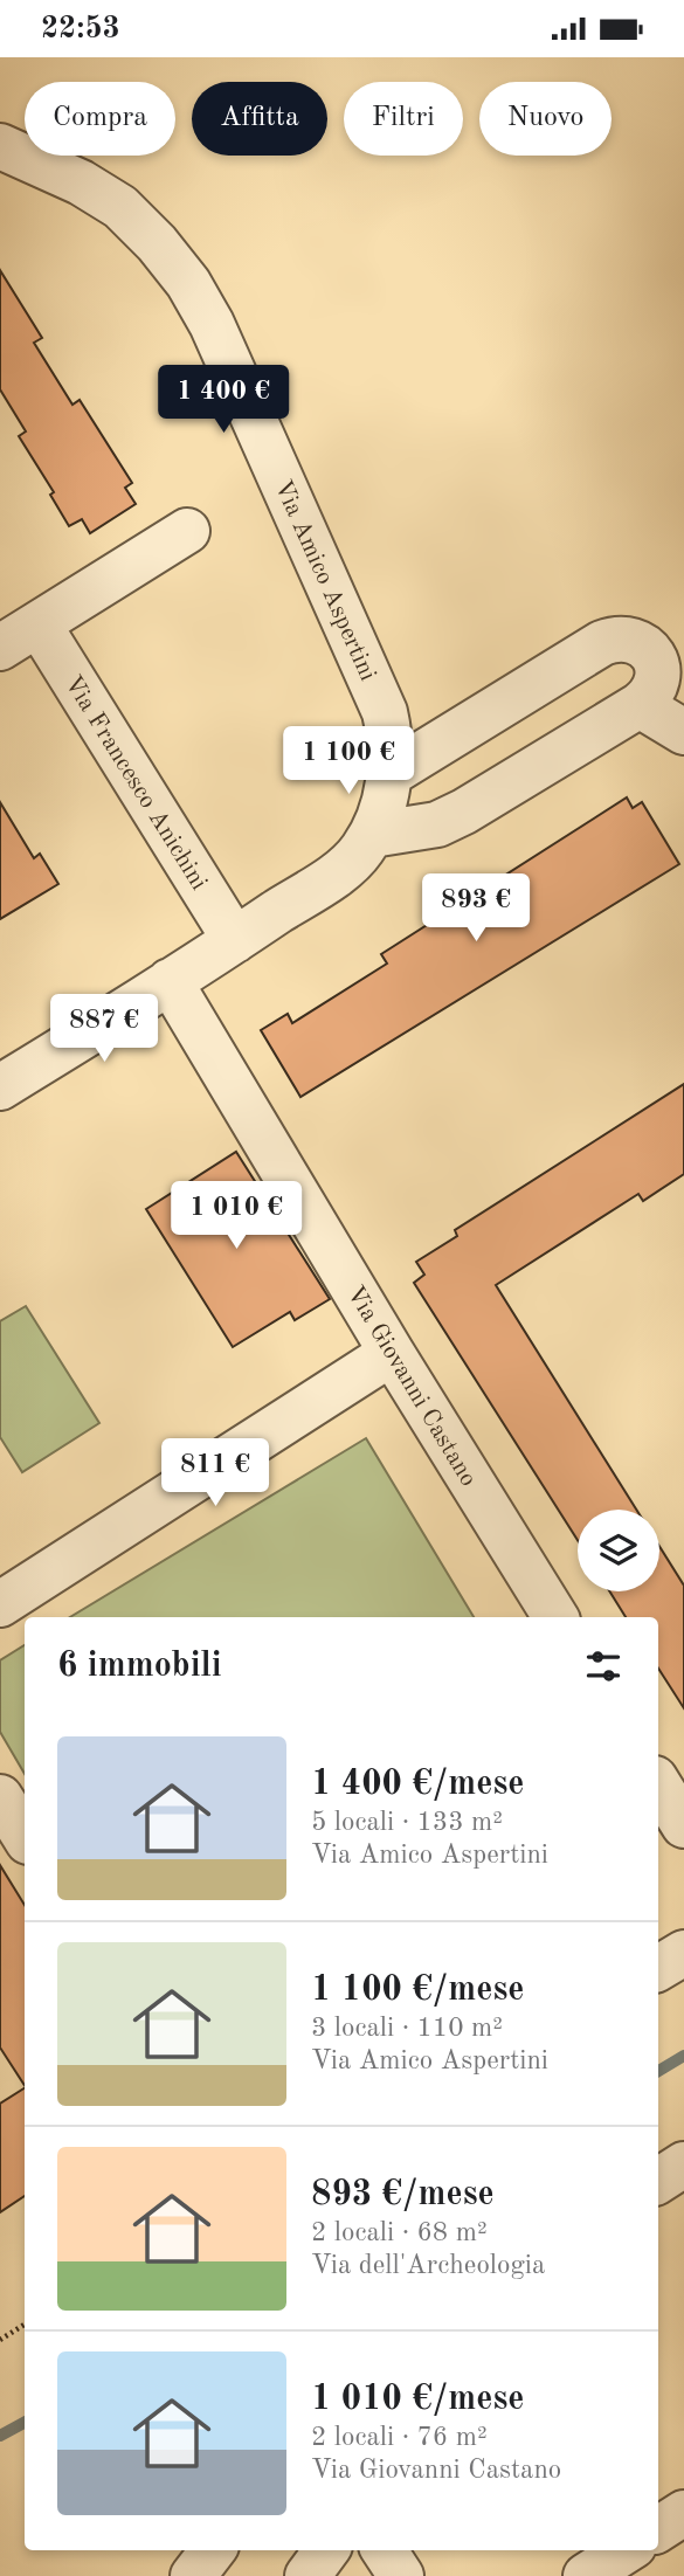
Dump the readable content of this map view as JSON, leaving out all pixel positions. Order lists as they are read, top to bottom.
{
  "streets": {
    "street": ["Via Amico Aspertini", "Via Francesco Anichini", "Via Giovanni Castano"]
  },
  "page": {
    "status": "22:53",
    "chip": [
      "Compra",
      "Affitta",
      "Filtri",
      "Nuovo"
    ],
    "price": [
      "1 400 €",
      "1 100 €",
      "893 €",
      "887 €",
      "1 010 €",
      "811 €"
    ],
    "heading": "6 immobili",
    "list": [
      {
        "name": "1 400 €/mese",
        "note": "5 locali · 133 m² · Via Amico Aspertini"
      },
      {
        "name": "1 100 €/mese",
        "note": "3 locali · 110 m² · Via Amico Aspertini"
      },
      {
        "name": "893 €/mese",
        "note": "2 locali · 68 m² · Via dell'Archeologia"
      },
      {
        "name": "1 010 €/mese",
        "note": "2 locali · 76 m² · Via Giovanni Castano"
      }
    ]
  }
}
